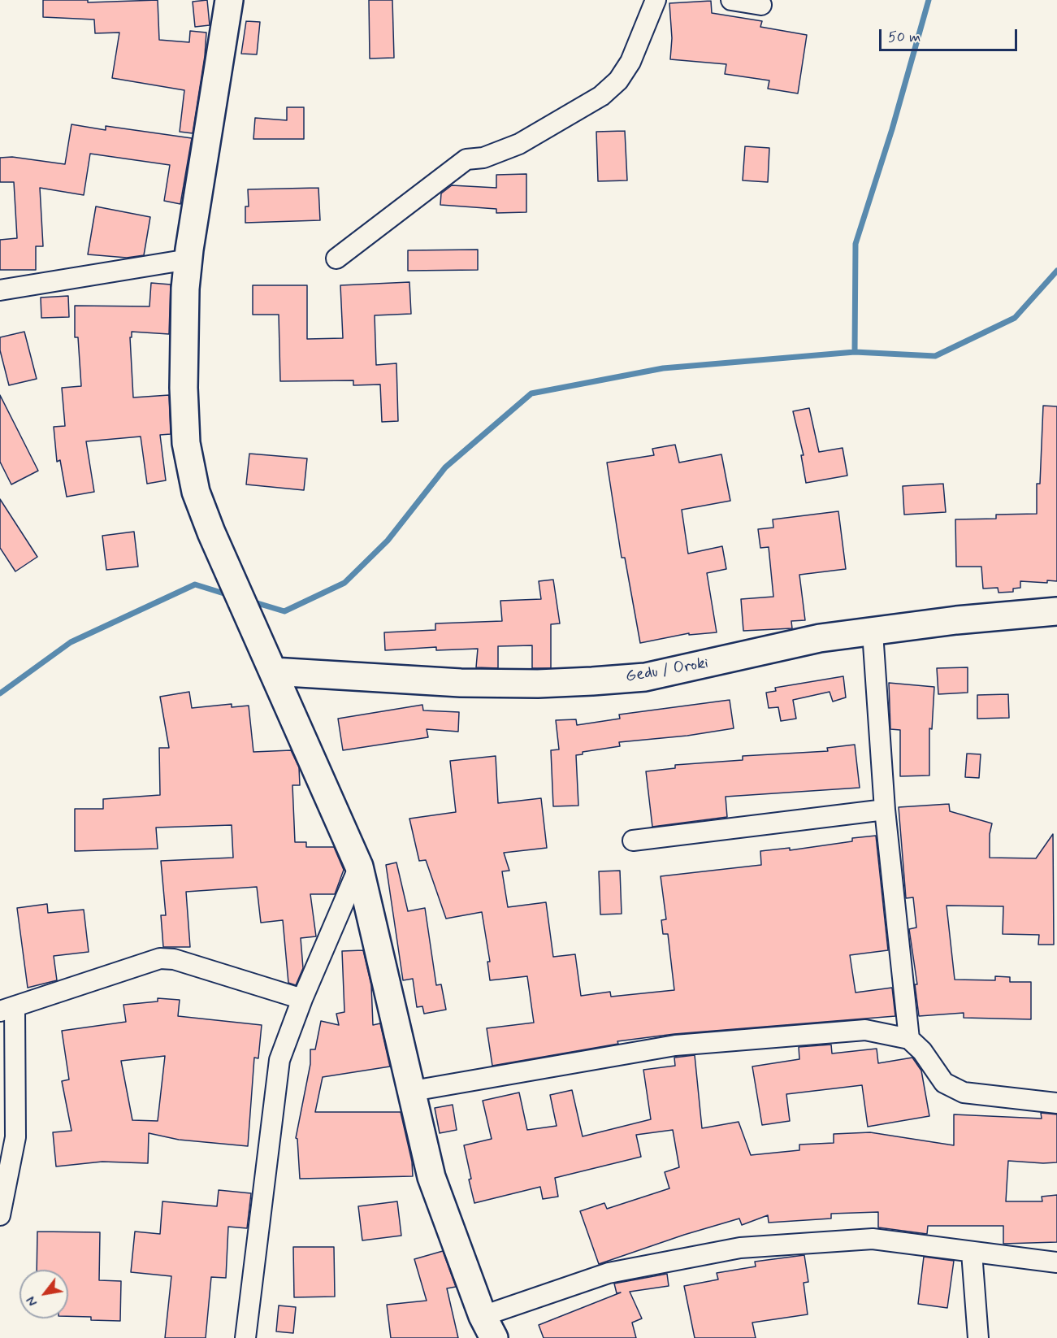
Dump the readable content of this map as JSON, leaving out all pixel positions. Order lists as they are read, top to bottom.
{
  "streets": {
    "street": ["Gedu / Oroki"]
  },
  "scale_bar": "50 m",
  "north": "bottom left"
}
